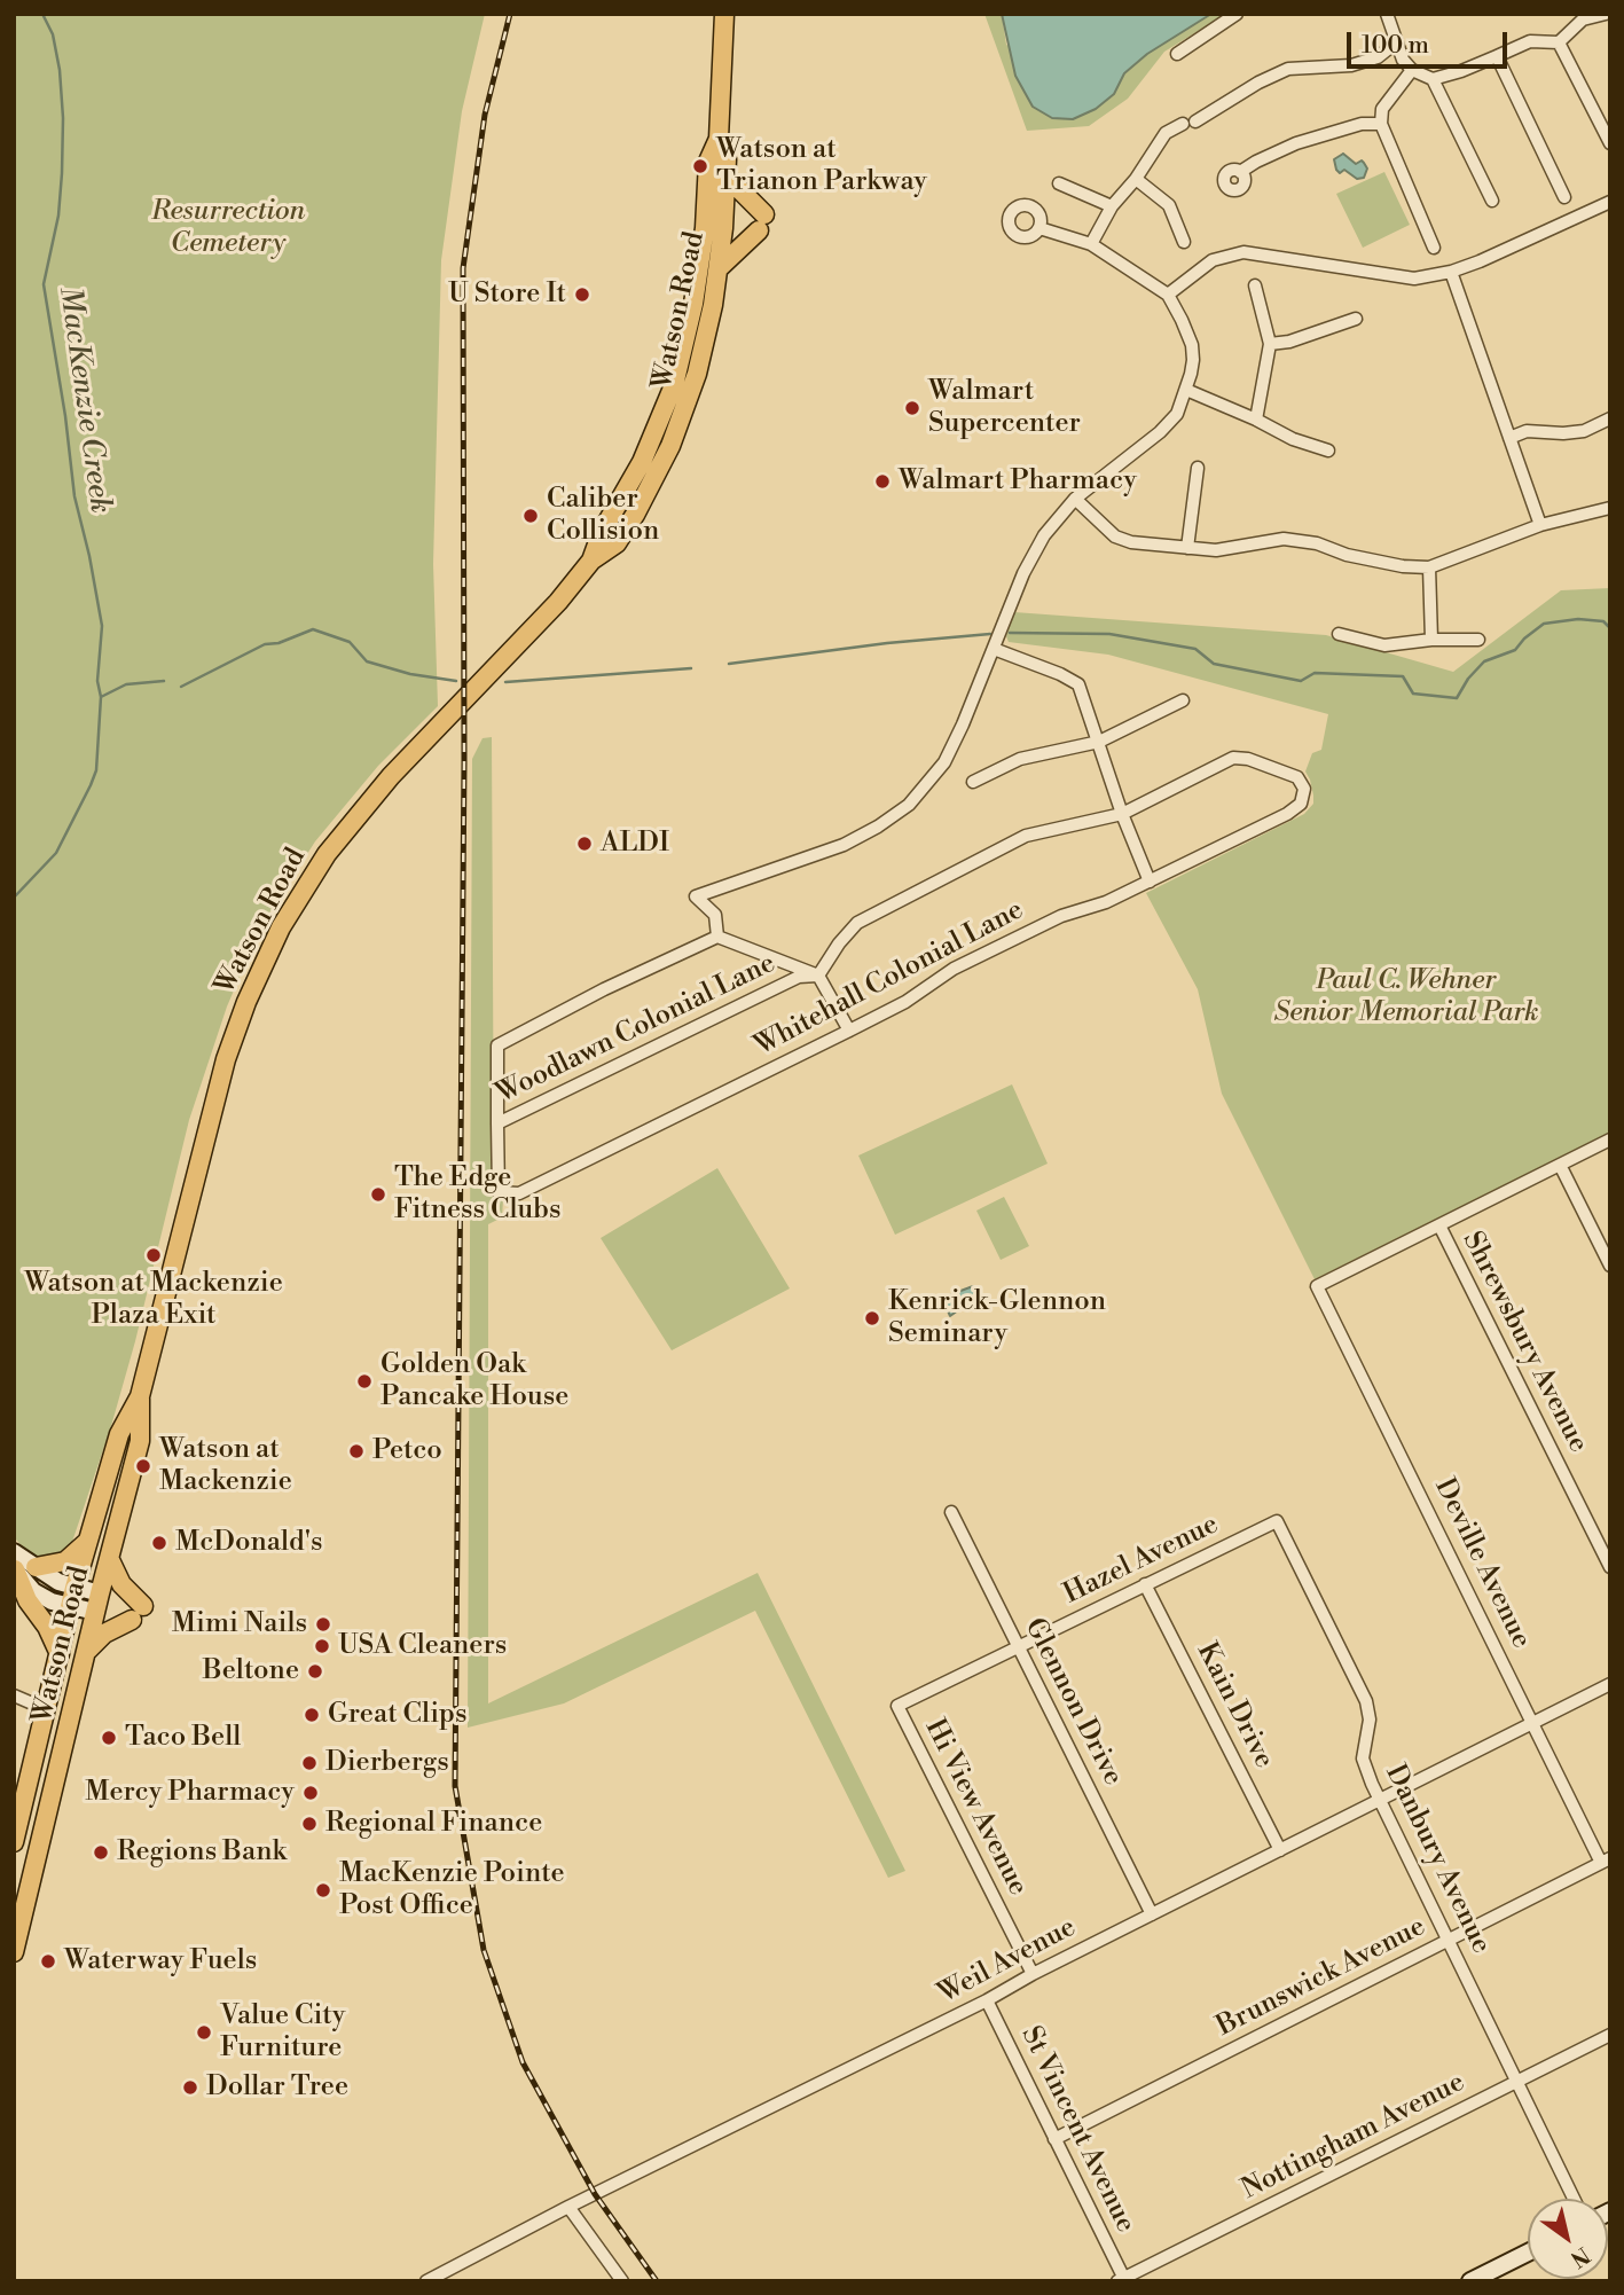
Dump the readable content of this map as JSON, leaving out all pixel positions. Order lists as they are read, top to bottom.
{
  "streets": {
    "main road": ["Watson Road"],
    "street": [
      "Whitehall Colonial Lane",
      "Woodlawn Colonial Lane",
      "Shrewsbury Avenue",
      "Hazel Avenue",
      "Deville Avenue",
      "Glennon Drive",
      "Kain Drive",
      "Hi View Avenue",
      "Danbury Avenue",
      "Weil Avenue",
      "Brunswick Avenue",
      "St Vincent Avenue",
      "Nottingham Avenue"
    ]
  },
  "crossings": [
    ["Whitehall Colonial Lane", "Woodlawn Colonial Lane"],
    ["Shrewsbury Avenue", "Deville Avenue"],
    ["Hazel Avenue", "Glennon Drive"],
    ["Hazel Avenue", "Kain Drive"],
    ["Hazel Avenue", "Hi View Avenue"],
    ["Hazel Avenue", "Danbury Avenue"],
    ["Deville Avenue", "Weil Avenue"],
    ["Deville Avenue", "Brunswick Avenue"],
    ["Glennon Drive", "Weil Avenue"],
    ["Kain Drive", "Weil Avenue"],
    ["Hi View Avenue", "Weil Avenue"],
    ["Danbury Avenue", "Weil Avenue"],
    ["Danbury Avenue", "Brunswick Avenue"],
    ["Danbury Avenue", "Nottingham Avenue"],
    ["Weil Avenue", "St Vincent Avenue"],
    ["Brunswick Avenue", "St Vincent Avenue"],
    ["St Vincent Avenue", "Nottingham Avenue"]
  ],
  "water": ["MacKenzie Creek"],
  "parks": ["Resurrection Cemetery", "Paul C. Wehner Senior Memorial Park"],
  "places": [
    "Watson at Trianon Parkway",
    "U Store It",
    "Walmart Supercenter",
    "Walmart Pharmacy",
    "Caliber Collision",
    "ALDI",
    "The Edge Fitness Clubs",
    "Watson at Mackenzie Plaza Exit",
    "Kenrick-Glennon Seminary",
    "Golden Oak Pancake House",
    "Petco",
    "Watson at Mackenzie",
    "McDonald's",
    "Mimi Nails",
    "USA Cleaners",
    "Beltone",
    "Great Clips",
    "Taco Bell",
    "Dierbergs",
    "Mercy Pharmacy",
    "Regional Finance",
    "Regions Bank",
    "MacKenzie Pointe Post Office",
    "Waterway Fuels",
    "Value City Furniture",
    "Dollar Tree"
  ],
  "scale_bar": "100 m",
  "north": "bottom right"
}
